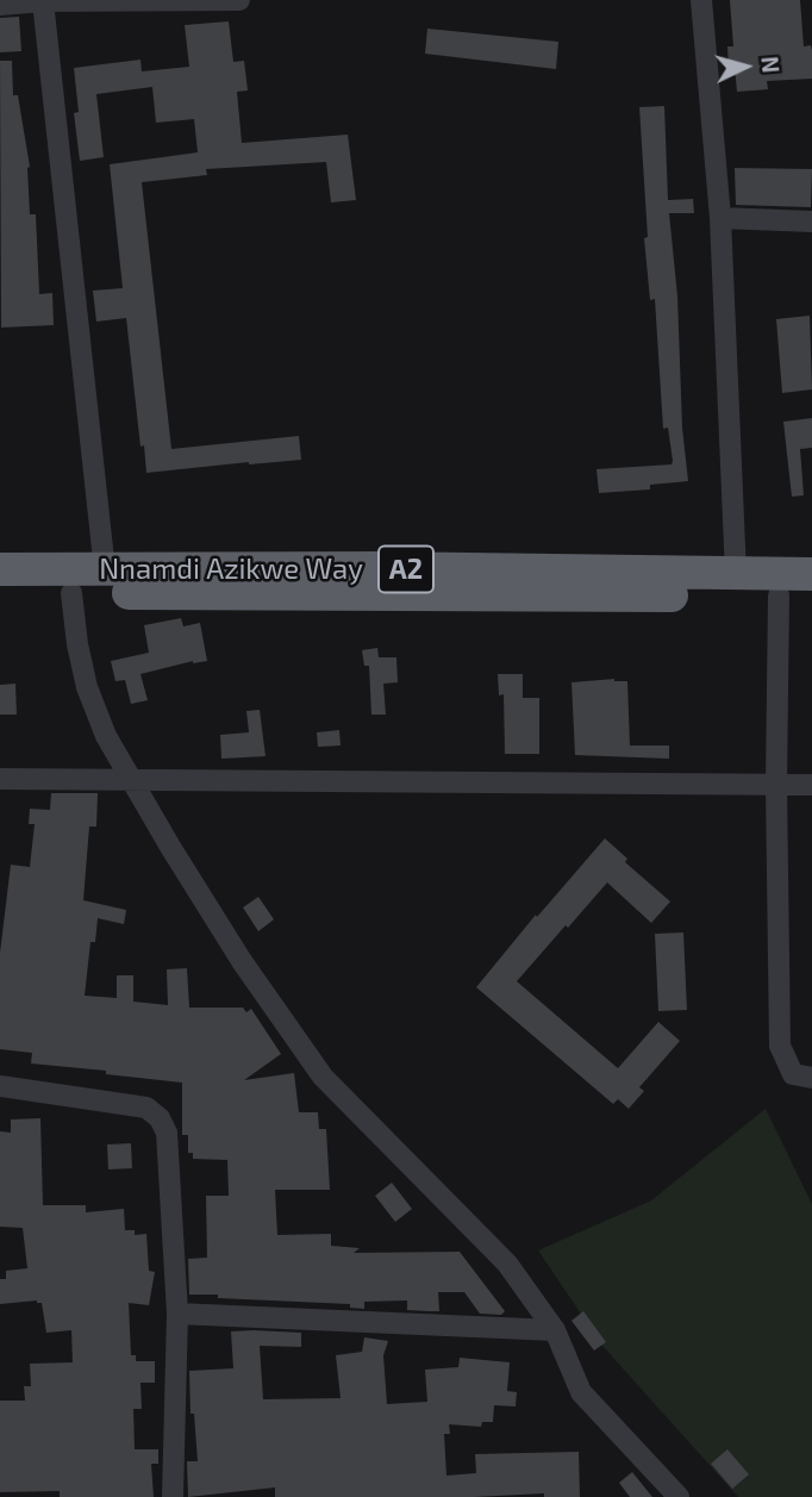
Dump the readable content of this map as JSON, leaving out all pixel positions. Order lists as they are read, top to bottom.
{
  "streets": {
    "highway": ["Nnamdi Azikwe Way", "A2"]
  },
  "north": "right"
}
